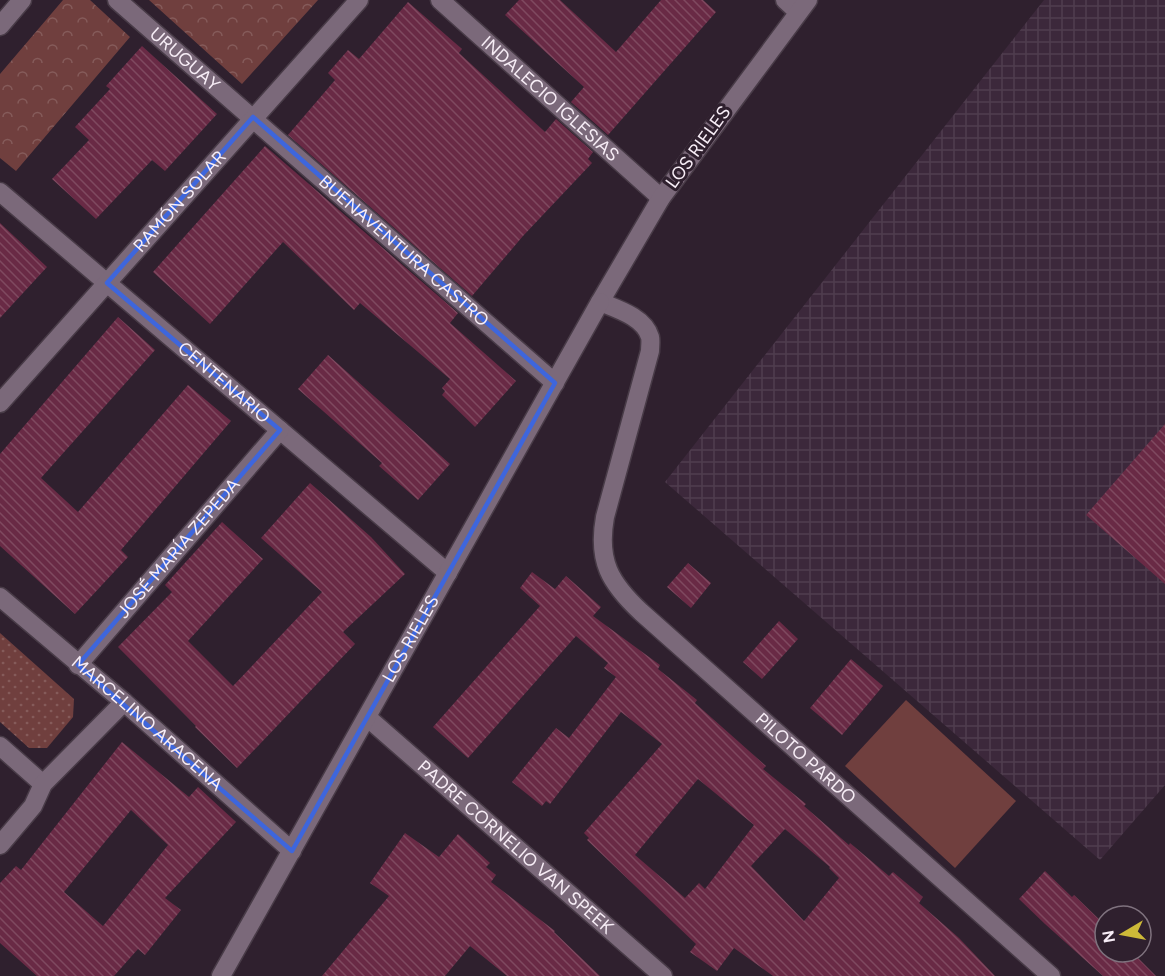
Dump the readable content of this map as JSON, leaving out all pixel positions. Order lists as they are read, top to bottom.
{
  "streets": {
    "street": [
      "URUGUAY",
      "INDALECIO IGLESIAS",
      "LOS RIELES",
      "RAMÓN SOLAR",
      "BUENAVENTURA CASTRO",
      "CENTENARIO",
      "JOSÉ MARÍA ZEPEDA",
      "MARCELINO ARACENA",
      "PILOTO PARDO",
      "PADRE CORNELIO VAN SPEEK"
    ]
  },
  "crossings": [
    ["URUGUAY", "RAMÓN SOLAR"],
    ["URUGUAY", "BUENAVENTURA CASTRO"],
    ["INDALECIO IGLESIAS", "LOS RIELES"],
    ["LOS RIELES", "BUENAVENTURA CASTRO"],
    ["LOS RIELES", "CENTENARIO"],
    ["LOS RIELES", "MARCELINO ARACENA"],
    ["LOS RIELES", "PILOTO PARDO"],
    ["LOS RIELES", "PADRE CORNELIO VAN SPEEK"],
    ["RAMÓN SOLAR", "BUENAVENTURA CASTRO"],
    ["RAMÓN SOLAR", "CENTENARIO"],
    ["CENTENARIO", "JOSÉ MARÍA ZEPEDA"],
    ["JOSÉ MARÍA ZEPEDA", "MARCELINO ARACENA"]
  ],
  "north": "left"
}
